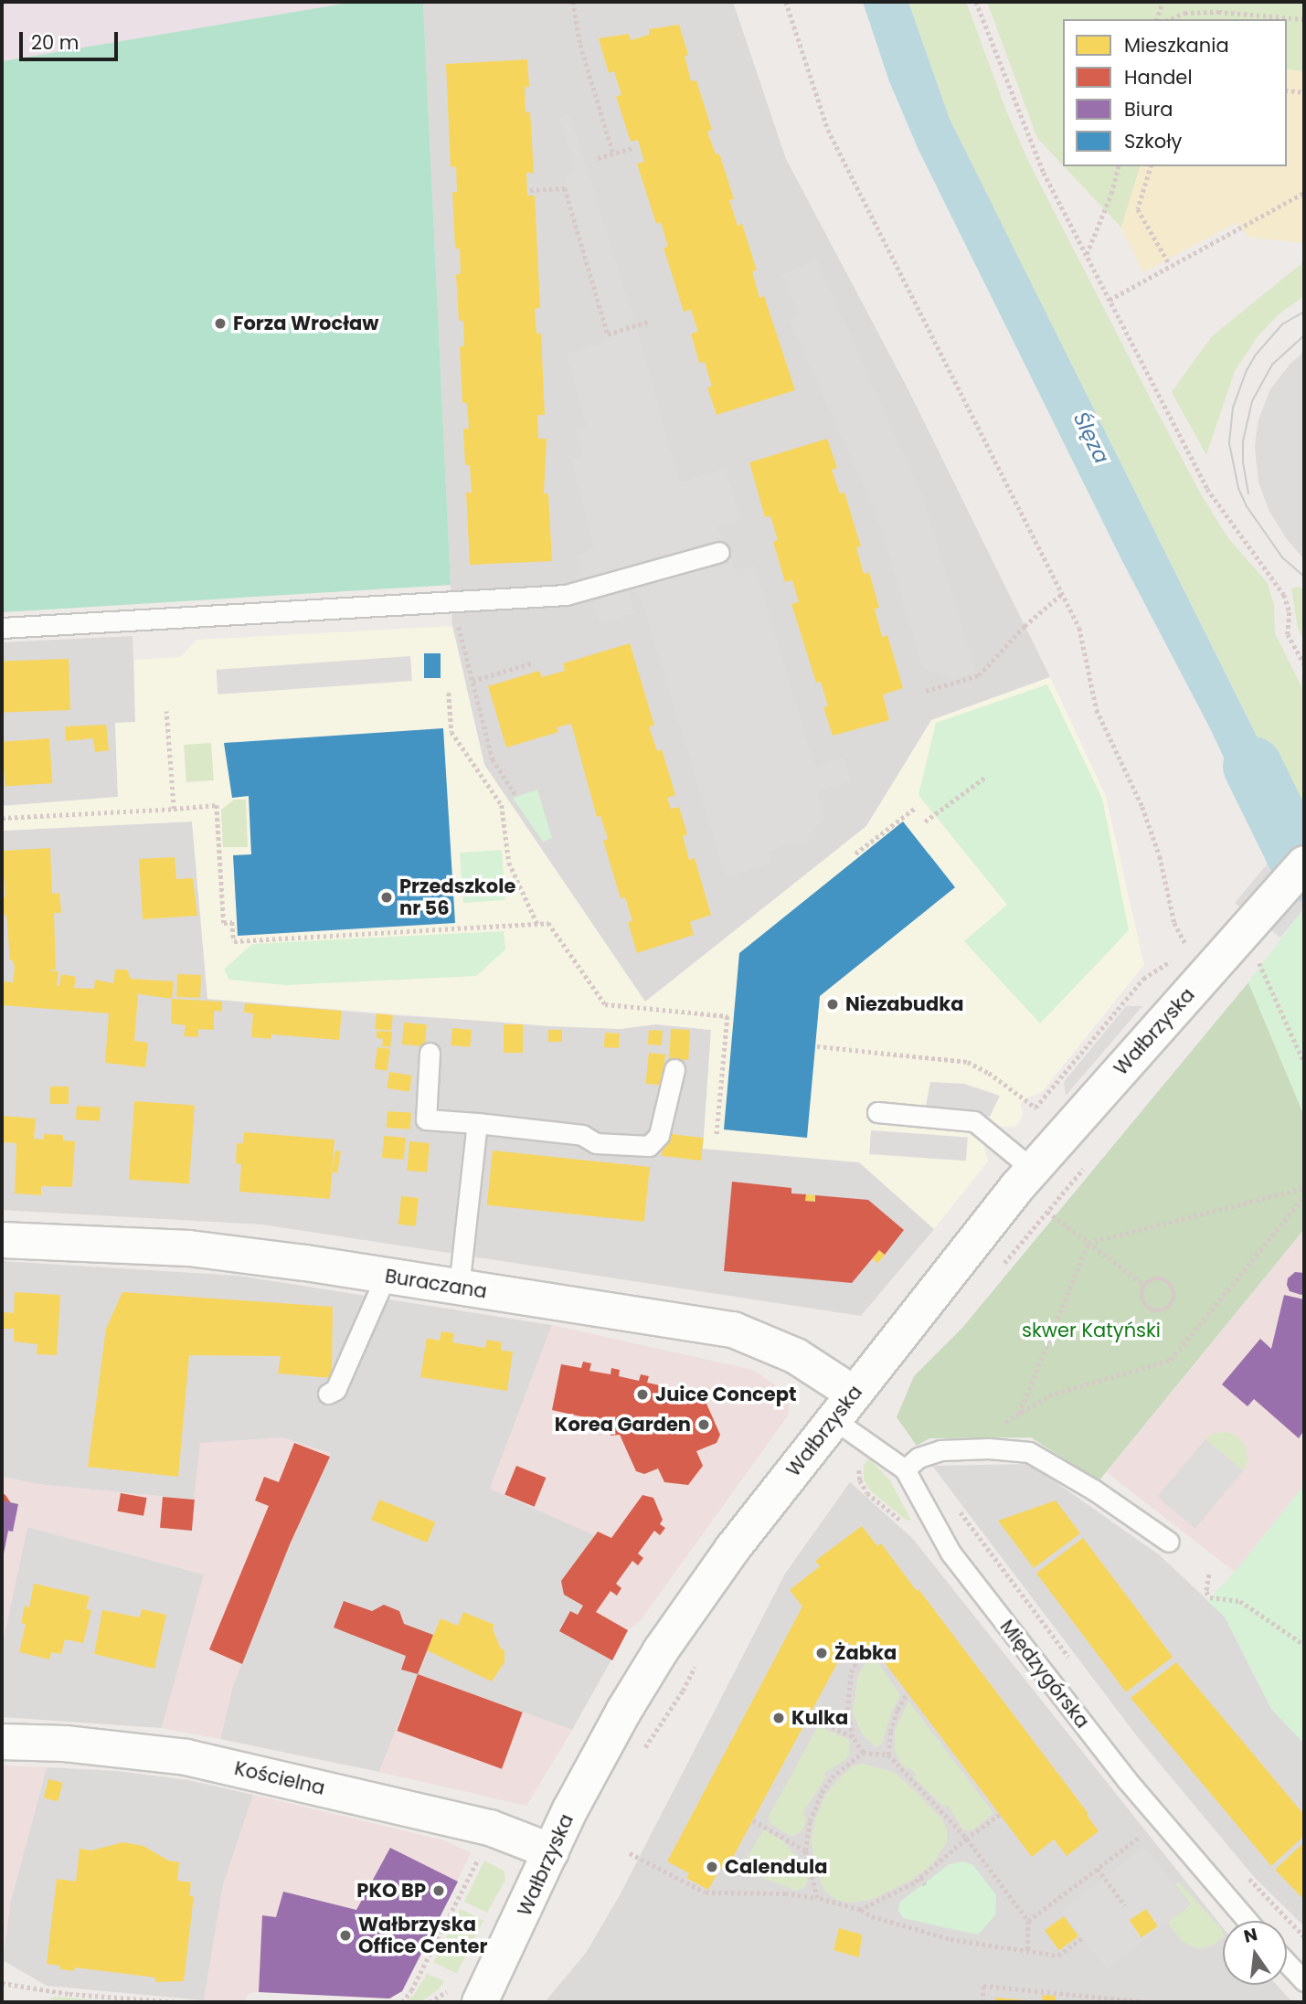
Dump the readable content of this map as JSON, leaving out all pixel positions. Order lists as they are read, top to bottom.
{
  "streets": {
    "street": ["Wałbrzyska", "Buraczana", "Kościelna"],
    "lane": ["Międzygórska"]
  },
  "crossings": [
    ["Wałbrzyska", "Buraczana"],
    ["Wałbrzyska", "Międzygórska"],
    ["Wałbrzyska", "Kościelna"],
    ["Buraczana", "Międzygórska"]
  ],
  "water": ["Ślęza"],
  "parks": ["skwer Katyński"],
  "places": [
    "Forza Wrocław",
    "Przedszkole nr 56",
    "Niezabudka",
    "Juice Concept",
    "Korea Garden",
    "Żabka",
    "Kulka",
    "Calendula",
    "PKO BP",
    "Wałbrzyska Office Center"
  ],
  "legend": [
    "Mieszkania",
    "Handel",
    "Biura",
    "Szkoły"
  ],
  "scale_bar": "20 m",
  "north": "top"
}
